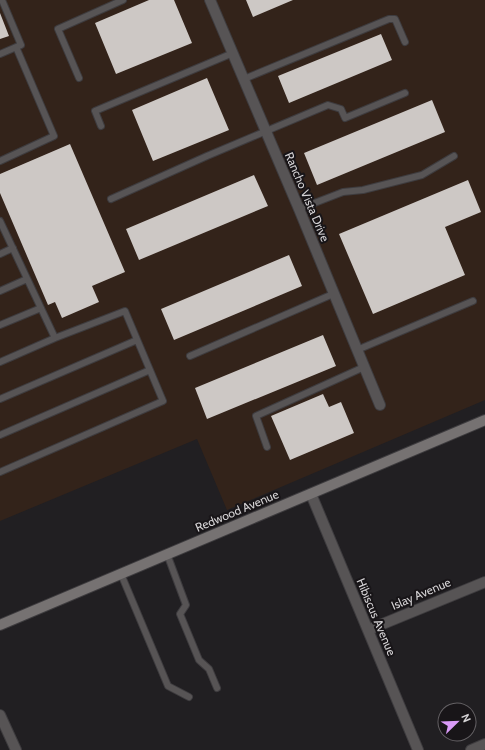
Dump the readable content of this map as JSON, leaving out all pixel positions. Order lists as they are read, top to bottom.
{
  "streets": {
    "street": [
      "Rancho Vista Drive",
      "Redwood Avenue",
      "Islay Avenue",
      "Hibiscus Avenue"
    ]
  },
  "crossings": [
    ["Redwood Avenue", "Hibiscus Avenue"],
    ["Islay Avenue", "Hibiscus Avenue"]
  ],
  "north": "top right"
}
